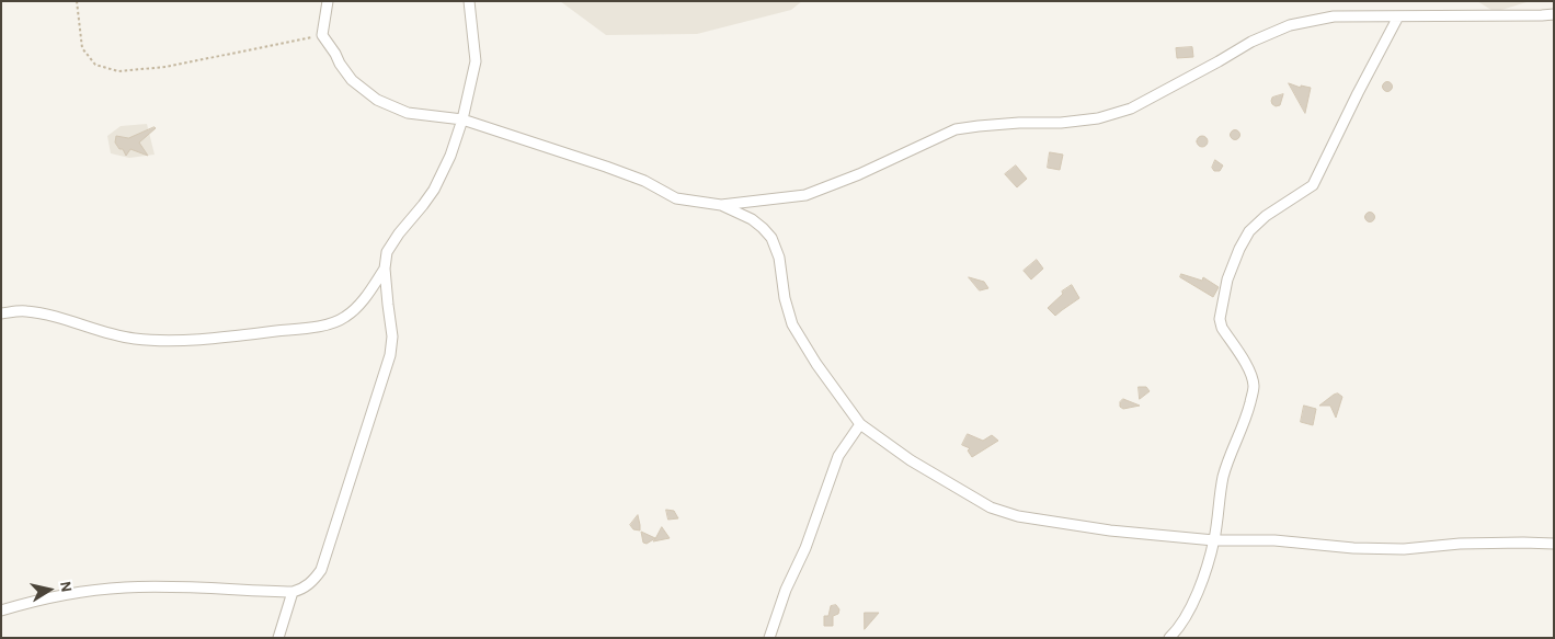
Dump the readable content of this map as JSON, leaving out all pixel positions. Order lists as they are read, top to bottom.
{
  "north": "right"
}
